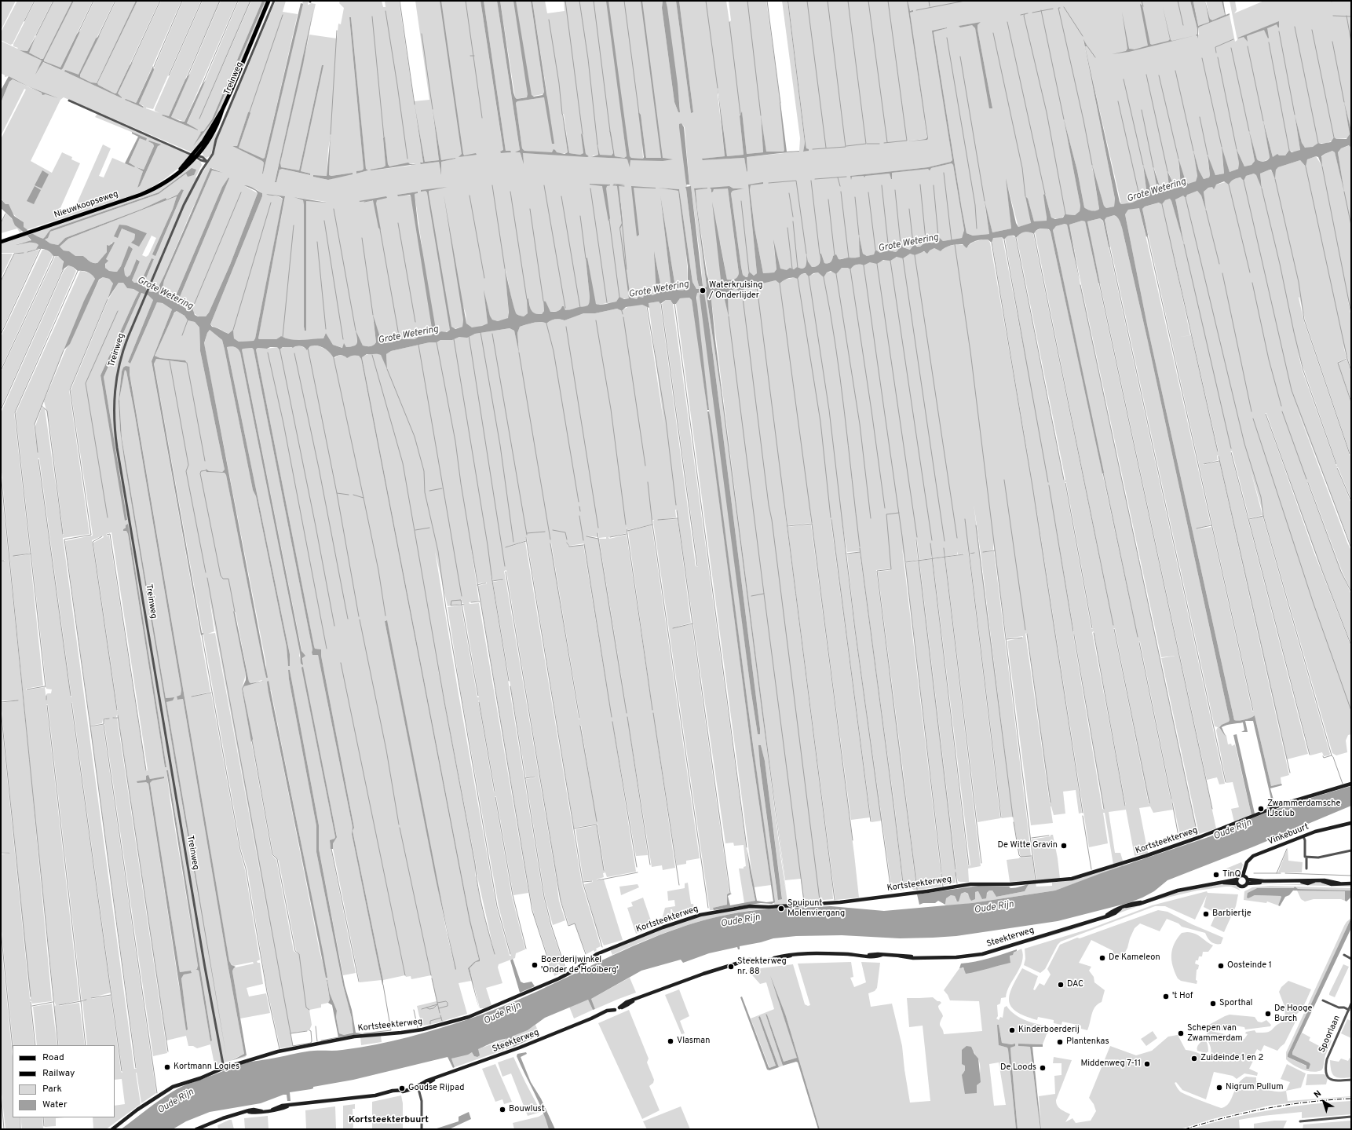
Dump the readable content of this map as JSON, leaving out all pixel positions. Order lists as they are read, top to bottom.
{
  "streets": {
    "main road": ["Nieuwkoopseweg"],
    "street": [
      "Treinweg",
      "Vinkebuurt",
      "Kortsteekterweg",
      "Steekterweg",
      "Spoorlaan"
    ]
  },
  "crossings": [
    ["Treinweg", "Kortsteekterweg"],
    ["Vinkebuurt", "Steekterweg"]
  ],
  "districts": ["Kortsteekterbuurt"],
  "water": ["Grote Wetering", "Oude Rijn"],
  "places": [
    "Waterkruising / Onderlijder",
    "Zwammerdamsche IJsclub",
    "De Witte Gravin",
    "TinQ",
    "Spuipunt Molenviergang",
    "Barbiertje",
    "De Kameleon",
    "Boerderijwinkel 'Onder de Hooiberg'",
    "Oosteinde 1",
    "Steekterweg nr. 88",
    "DAC",
    "'t Hof",
    "Sporthal",
    "De Hooge Burch",
    "Kinderboerderij",
    "Schepen van Zwammerdam",
    "Vlasman",
    "Plantenkas",
    "Zuideinde 1 en 2",
    "Middenweg 7-11",
    "Kortmann Logies",
    "De Loods",
    "Nigrum Pullum",
    "Goudse Rijpad",
    "Bouwlust"
  ],
  "legend": [
    "Road",
    "Railway",
    "Park",
    "Water"
  ],
  "north": "top left"
}
